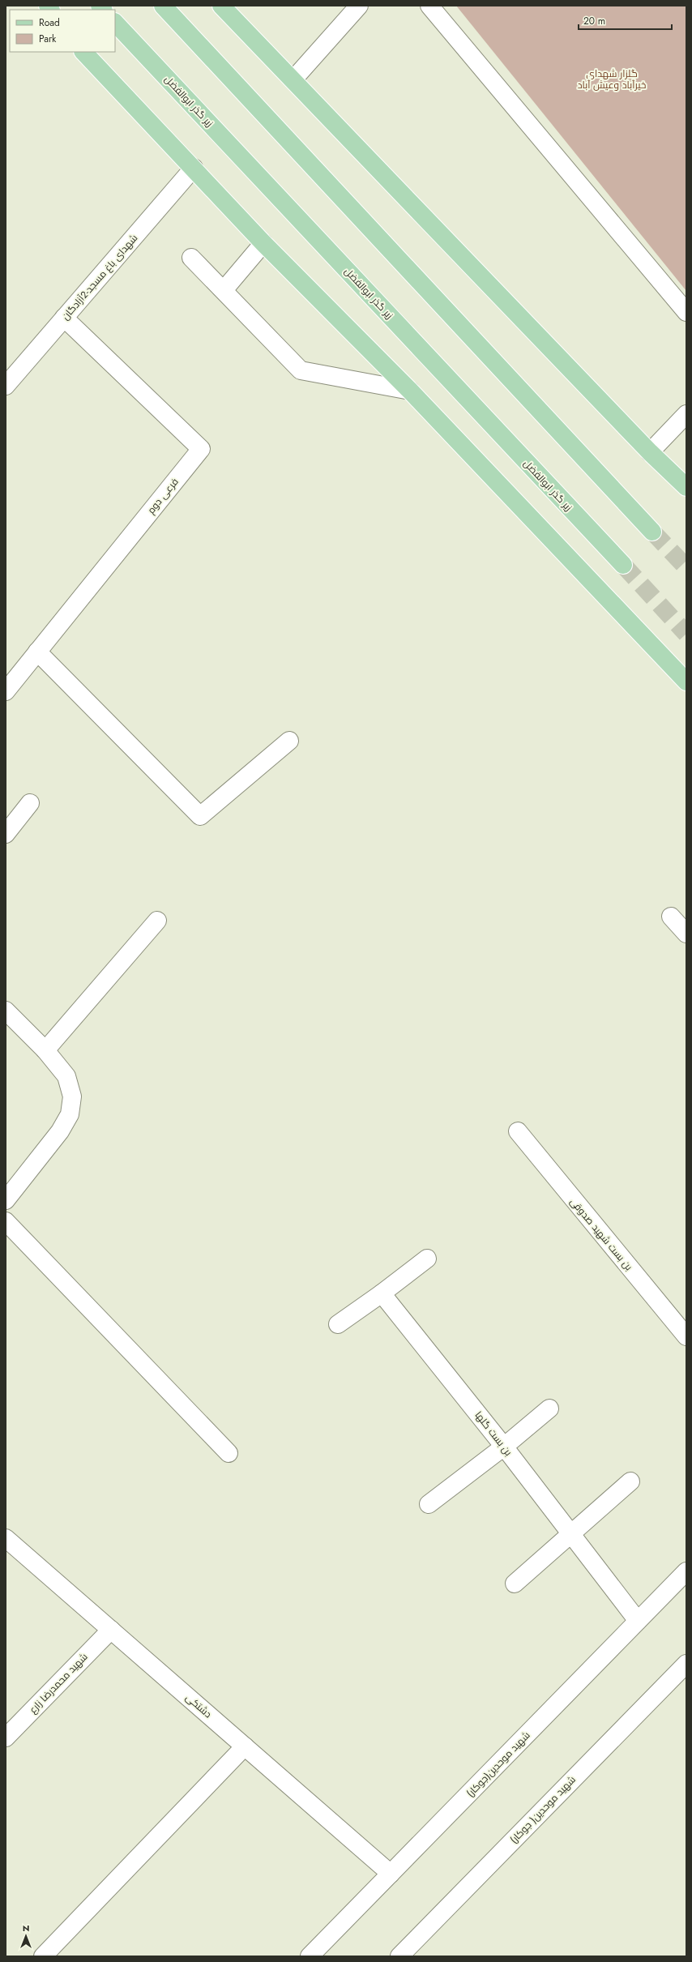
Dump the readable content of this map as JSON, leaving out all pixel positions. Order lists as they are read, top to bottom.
{
  "streets": {
    "main road": ["زیر گذر ابوالفضل"],
    "street": [
      "شهدای‌ باغ مسجد-2آزادگان",
      "فرعی دوم",
      "بن بست شهید صدوقی",
      "بن بست گلها",
      "شهید محمدرضا زارع",
      "دشتکی",
      "شهید موحدین(جوکار)",
      "شهید موحدین( جوکار)"
    ]
  },
  "crossings": [
    ["شهدای‌ باغ مسجد-2آزادگان", "فرعی دوم"],
    ["بن بست گلها", "شهید موحدین(جوکار)"],
    ["شهید محمدرضا زارع", "دشتکی"],
    ["دشتکی", "شهید موحدین(جوکار)"]
  ],
  "parks": ["گلزار شهدای خیرآباد وعیش آباد"],
  "legend": ["Road", "Park"],
  "scale_bar": "20 m",
  "north": "top"
}
